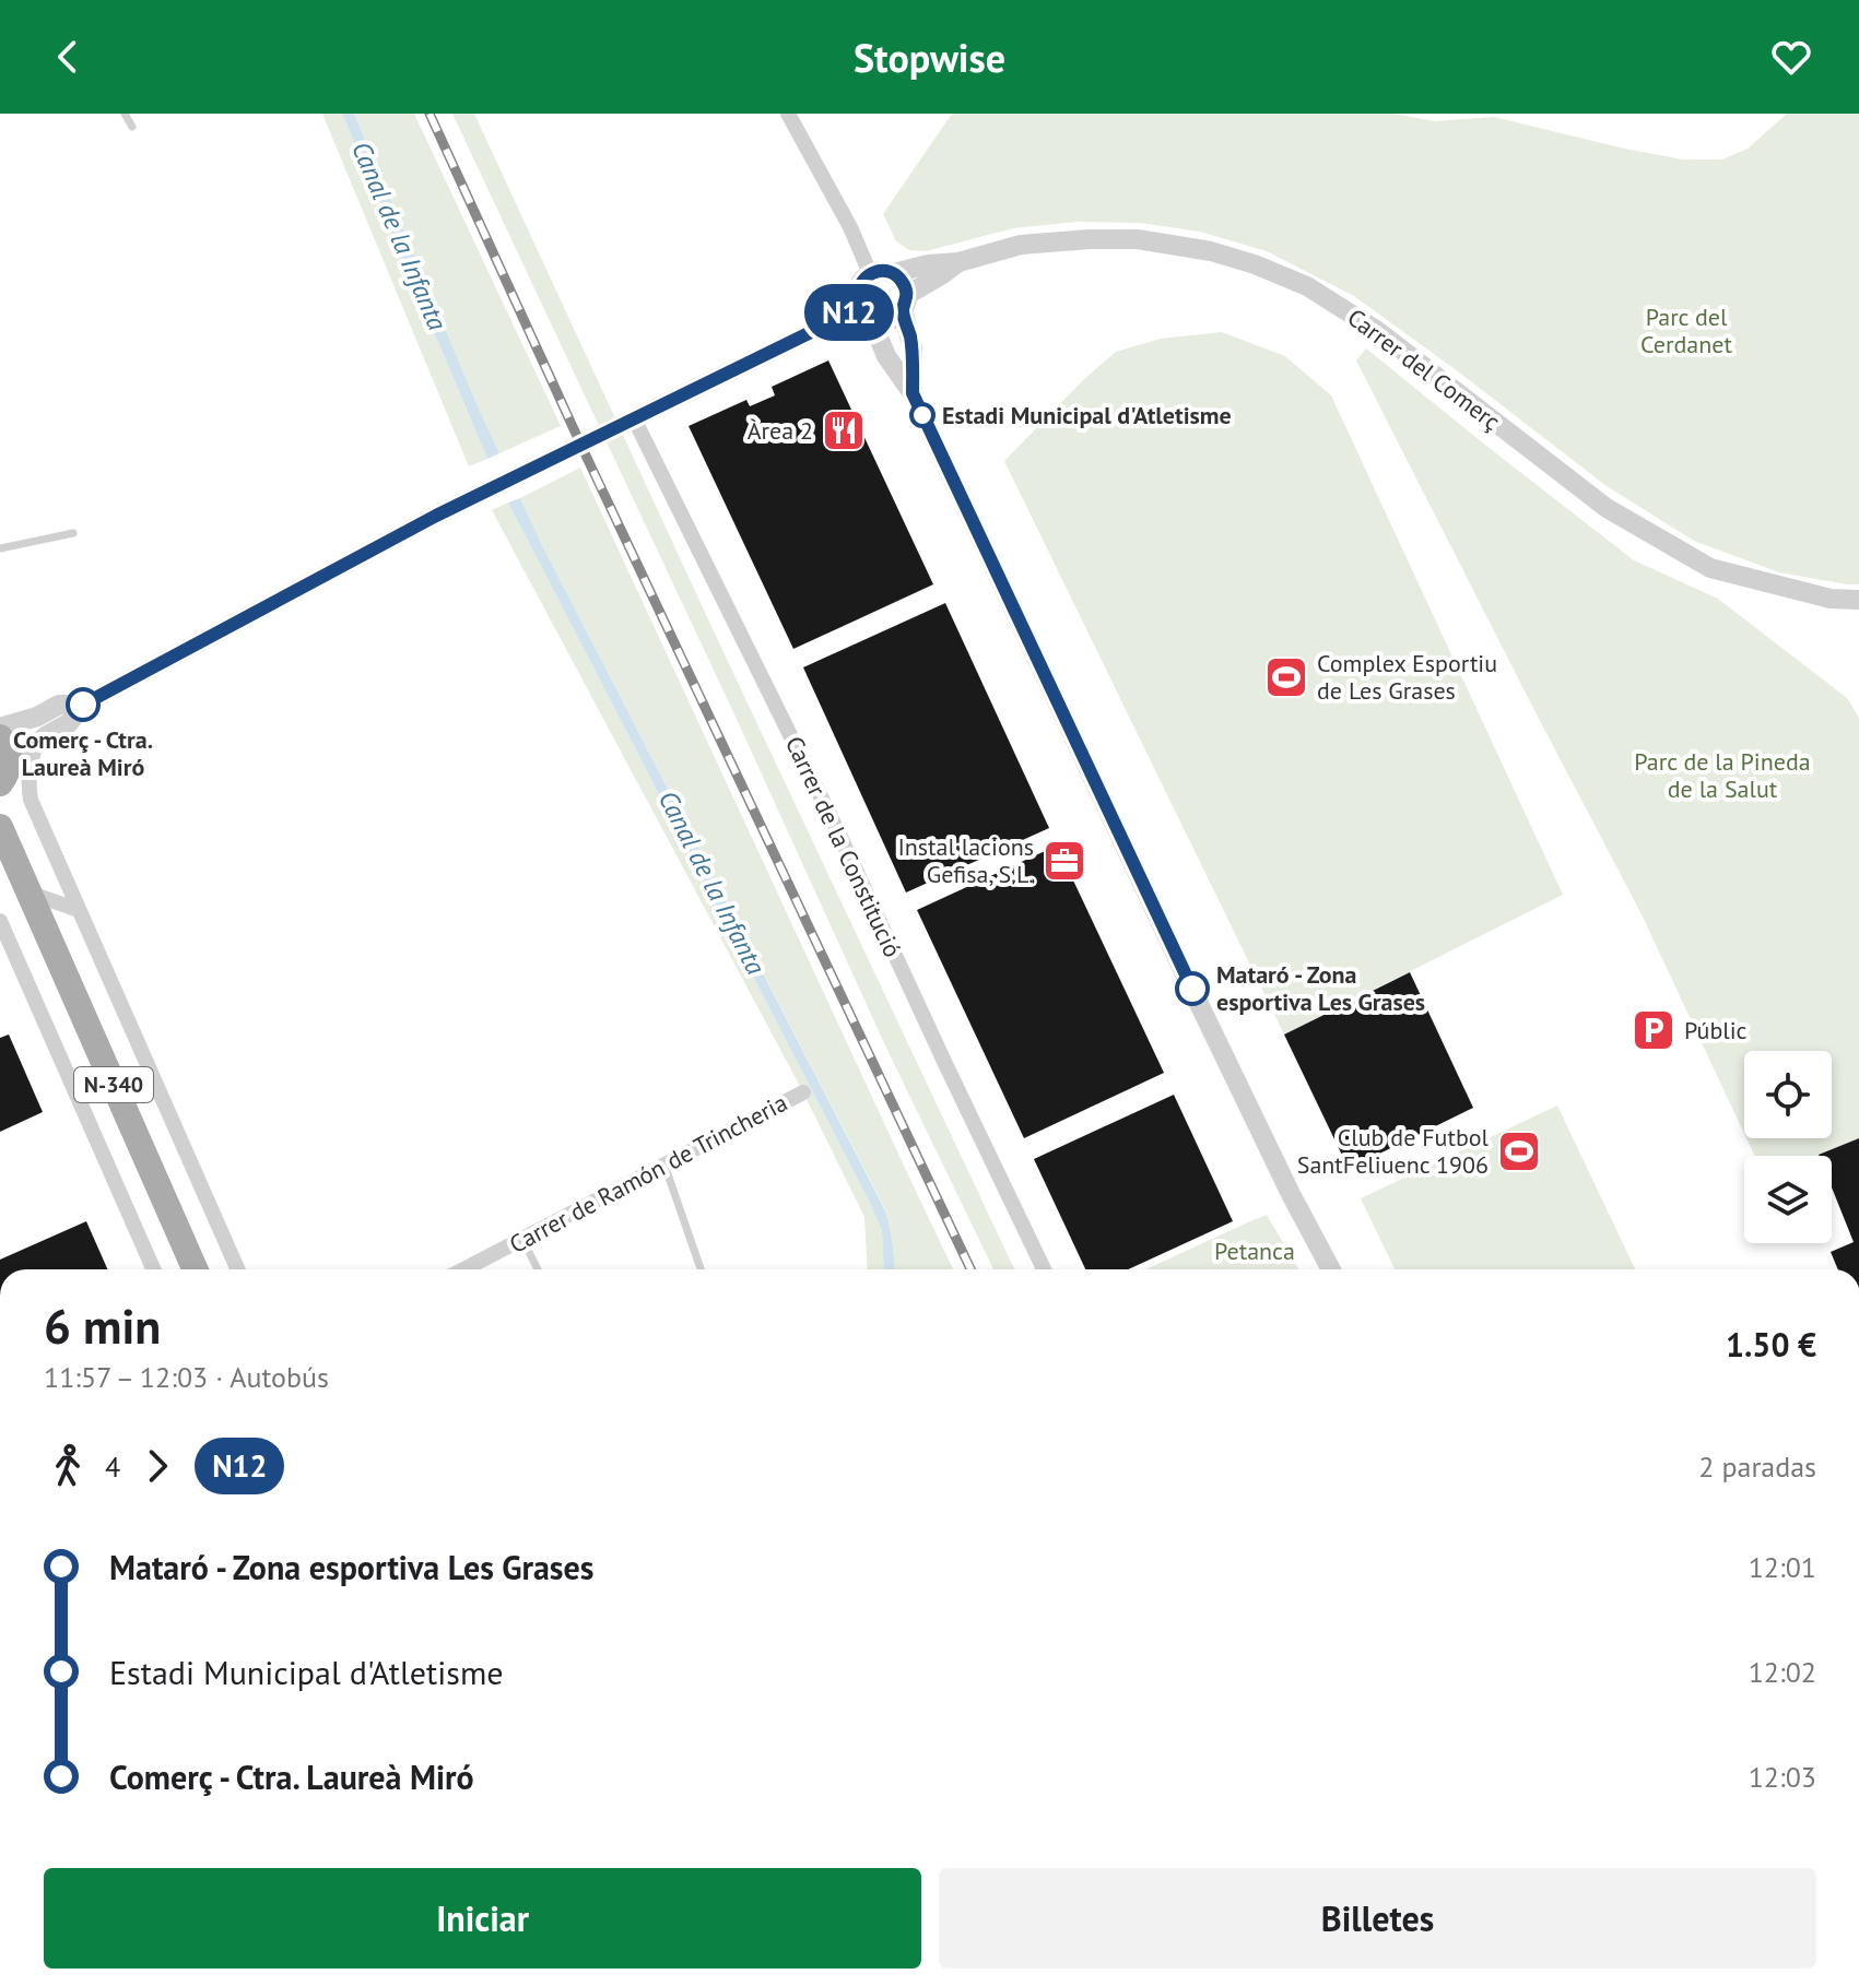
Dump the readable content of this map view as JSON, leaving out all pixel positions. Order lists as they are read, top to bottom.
{
  "streets": {
    "main road": ["N-340"],
    "street": ["Carrer del Comerç", "Carrer de la Constitució", "Carrer de Ramón de Trincheria"]
  },
  "water": ["Canal de la Infanta"],
  "parks": ["Parc del Cerdanet", "Parc de la Pineda de la Salut", "Petanca"],
  "places": {
    "other": ["Estadi Municipal d'Atletisme", "Comerç - Ctra. Laureà Miró", "Mataró - Zona esportiva Les Grases"],
    "restaurant": ["Àrea 2"],
    "sports": ["Complex Esportiu de Les Grases", "Club de Futbol SantFeliuenc 1906"],
    "office": ["Instal·lacions Gefisa, S.L."],
    "parking": ["Públic"]
  },
  "lines": ["bus line N12"],
  "page": {
    "header": "Stopwise",
    "on_map": "N12",
    "heading": ["6 min", "11:57 – 12:03 · Autobús", "1.50 €"],
    "legs": ["4", "N12", "2 paradas"],
    "list": [
      {
        "name": "Mataró - Zona esportiva Les Grases",
        "value": "12:01"
      },
      {
        "name": "Estadi Municipal d'Atletisme",
        "value": "12:02"
      },
      {
        "name": "Comerç - Ctra. Laureà Miró",
        "value": "12:03"
      }
    ],
    "buttons": ["Iniciar", "Billetes"]
  }
}
